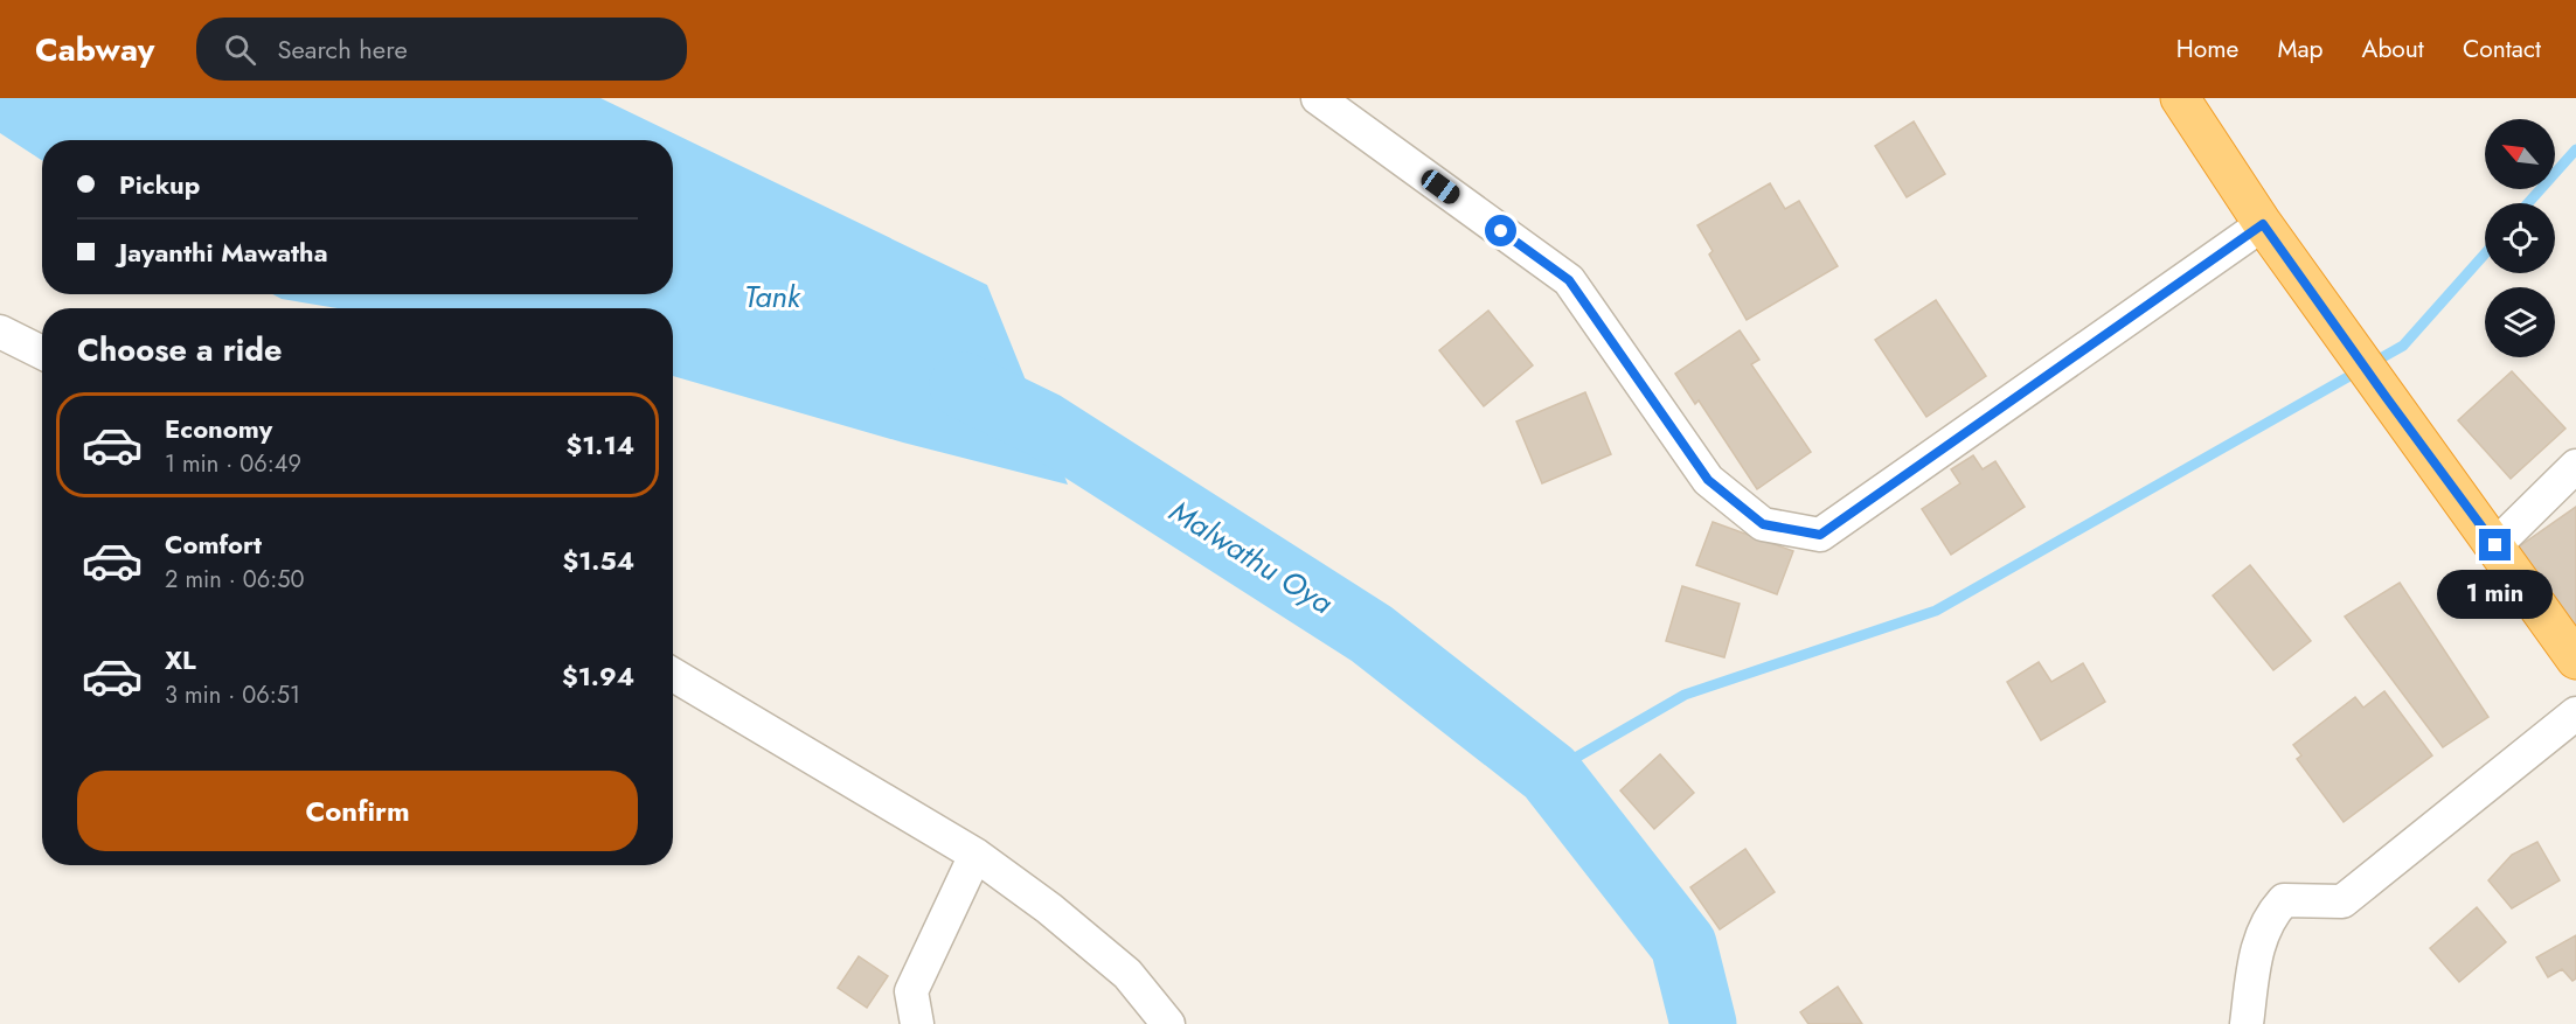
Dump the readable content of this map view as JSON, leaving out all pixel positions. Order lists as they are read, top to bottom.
{
  "water": ["Tank", "Malwathu Oya"],
  "north": "top left",
  "page": {
    "header": "Cabway",
    "search": "Search here",
    "nav": [
      "Home",
      "Map",
      "About",
      "Contact"
    ],
    "banner": ["Pickup", "Jayanthi Mawatha"],
    "heading": "Choose a ride",
    "list": [
      {
        "name": "Economy",
        "note": "1 min · 06:49",
        "value": "$1.14"
      },
      {
        "name": "Comfort",
        "note": "2 min · 06:50",
        "value": "$1.54"
      },
      {
        "name": "XL",
        "note": "3 min · 06:51",
        "value": "$1.94"
      }
    ],
    "bubble": "1 min",
    "buttons": "Confirm"
  }
}
